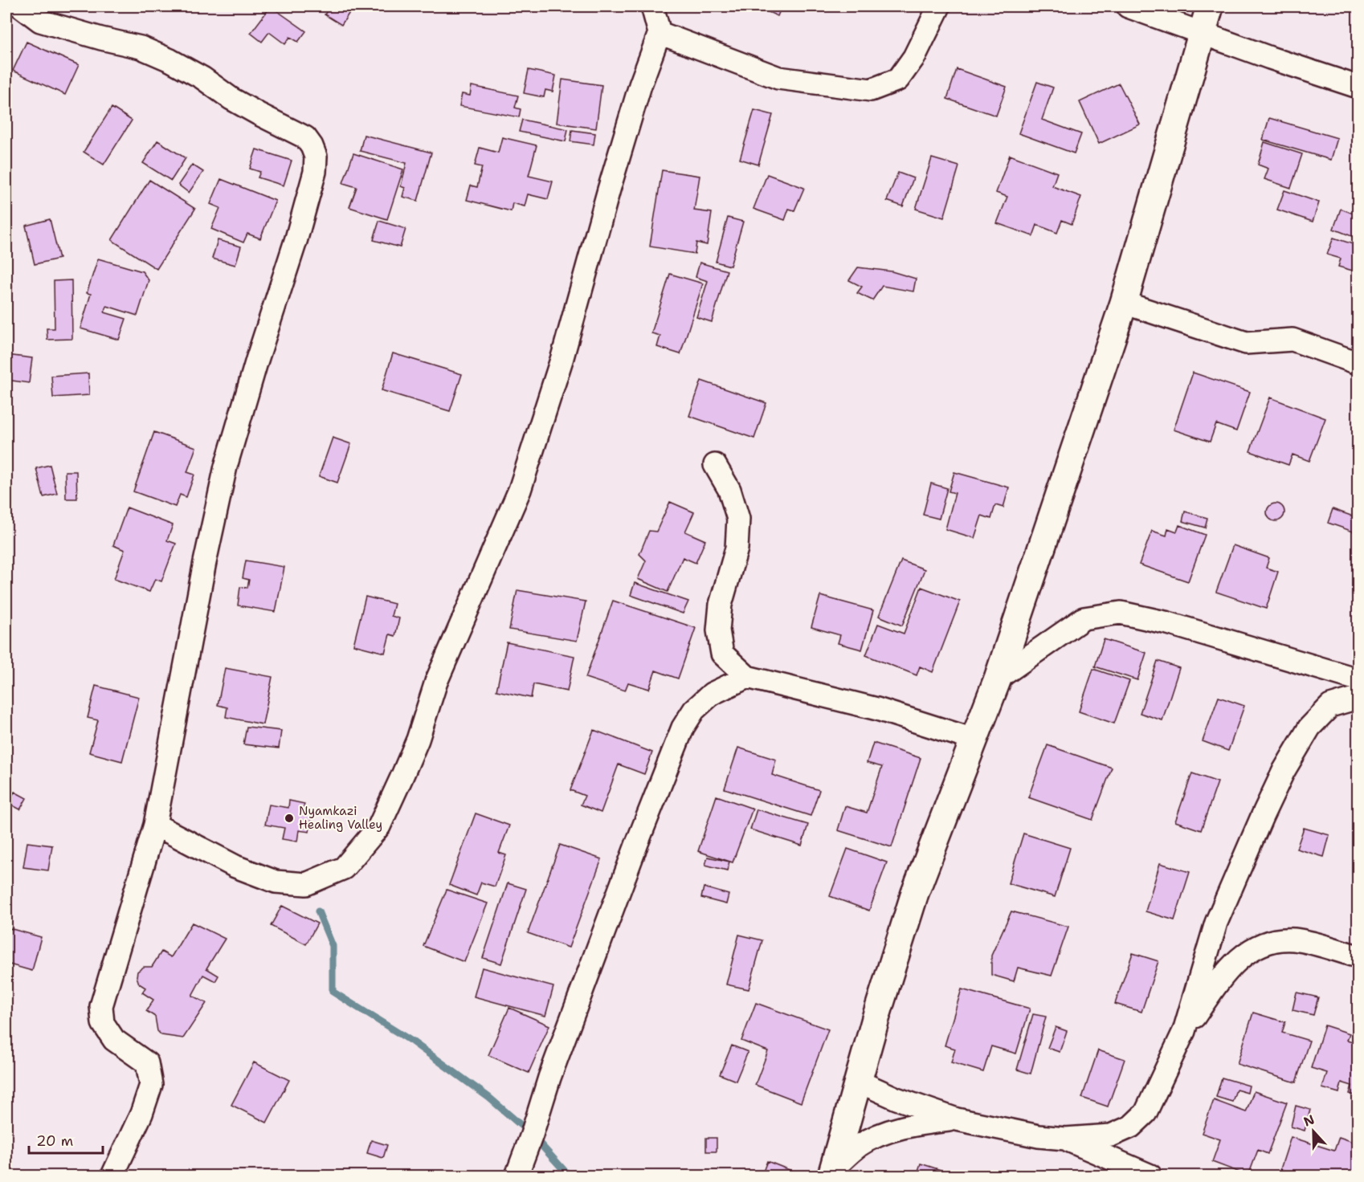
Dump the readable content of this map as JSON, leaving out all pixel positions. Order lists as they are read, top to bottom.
{
  "places": ["Nyamkazi Healing Valley"],
  "scale_bar": "20 m",
  "north": "top"
}
